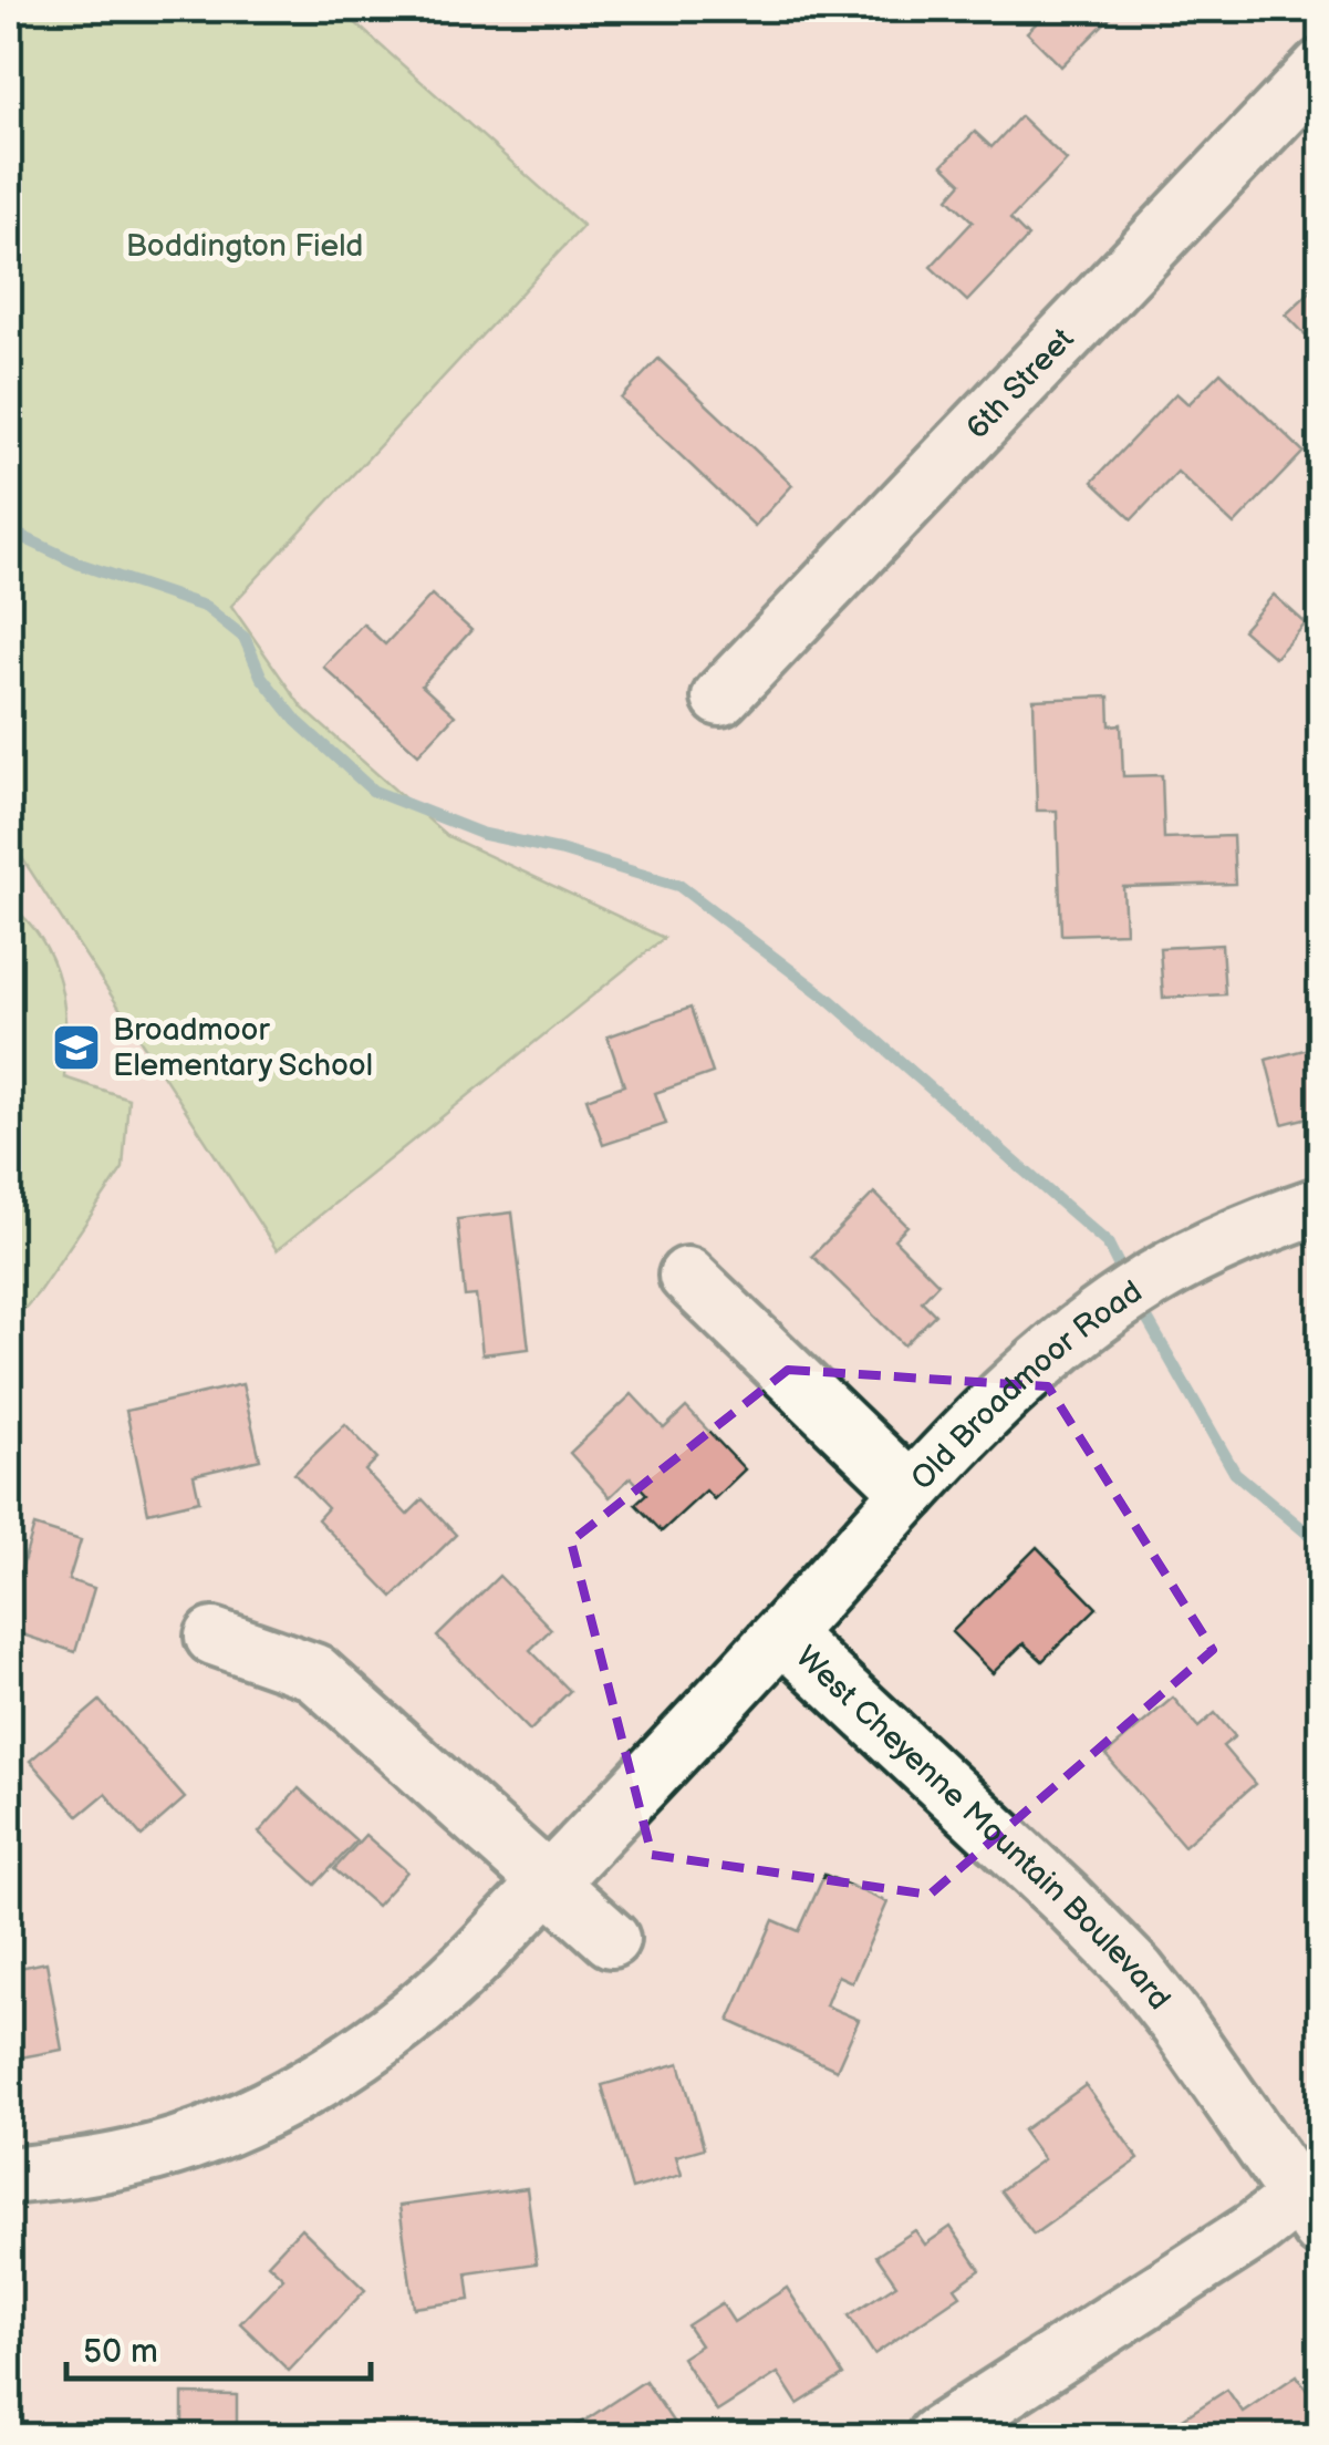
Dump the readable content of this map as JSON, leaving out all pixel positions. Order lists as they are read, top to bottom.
{
  "streets": {
    "street": ["6th Street", "Old Broadmoor Road", "West Cheyenne Mountain Boulevard"]
  },
  "crossings": [
    ["Old Broadmoor Road", "West Cheyenne Mountain Boulevard"]
  ],
  "parks": ["Boddington Field"],
  "places": {
    "school or university": ["Broadmoor Elementary School"]
  },
  "scale_bar": "50 m"
}
